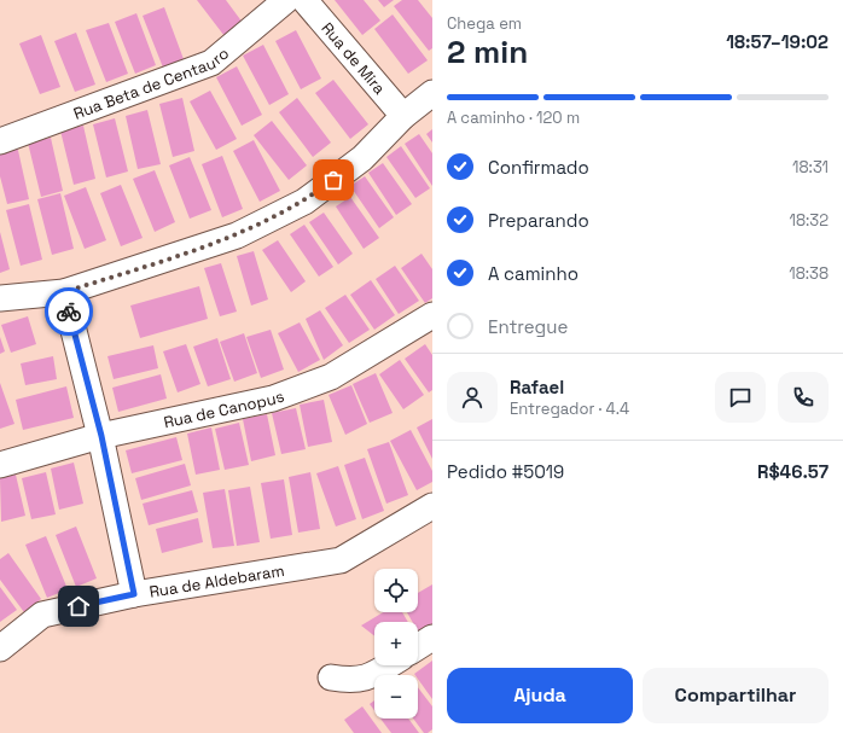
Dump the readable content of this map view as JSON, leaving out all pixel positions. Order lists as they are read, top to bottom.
{
  "streets": {
    "street": [
      "Rua de Mira",
      "Rua Beta de Centauro",
      "Rua de Canopus",
      "Rua de Aldebaram"
    ]
  },
  "page": {
    "heading": ["2 min", "Chega em", "18:57–19:02"],
    "panel": [
      "Rafael",
      "Entregador · 4.4",
      "Pedido #5019",
      "R$46.57"
    ],
    "bar": "A caminho · 120 m",
    "list": [
      ["Confirmado", "18:31"],
      ["Preparando", "18:32"],
      ["A caminho", "18:38"],
      "Entregue"
    ],
    "map_buttons": ["+", "−"],
    "buttons": ["Ajuda", "Compartilhar"]
  }
}
